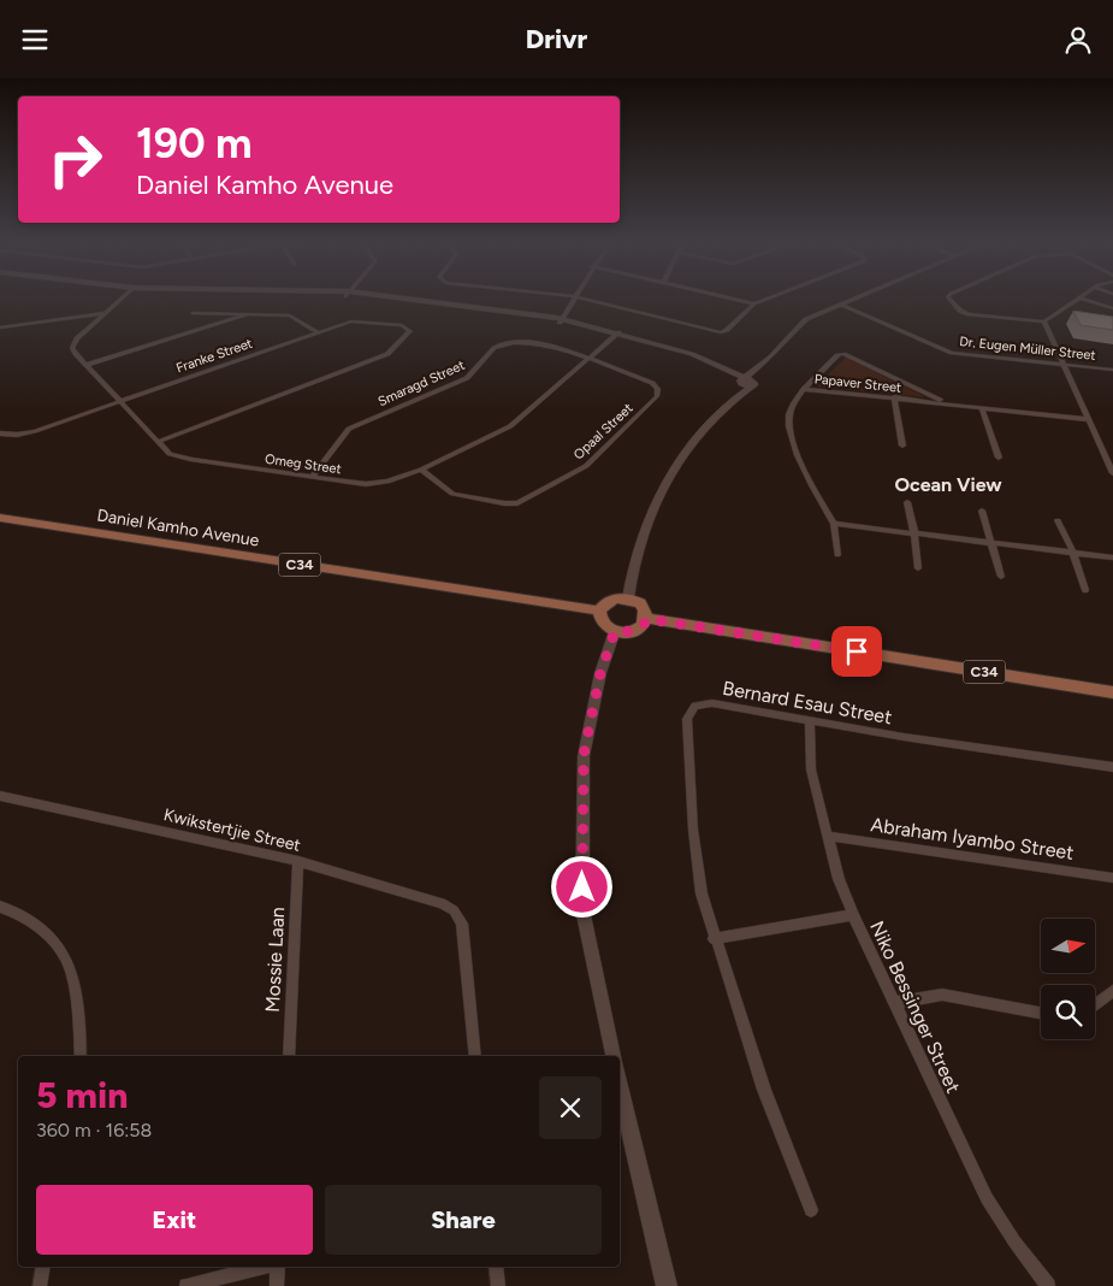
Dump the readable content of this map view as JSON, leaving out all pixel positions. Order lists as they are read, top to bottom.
{
  "streets": {
    "main road": ["Daniel Kamho Avenue", "C34"],
    "street": [
      "Dr. Eugen Müller Street",
      "Franke Street",
      "Smaragd Street",
      "Papaver Street",
      "Opaal Street",
      "Omeg Street",
      "Bernard Esau Street",
      "Kwikstertjie Street",
      "Abraham Iyambo Street",
      "Mossie Laan",
      "Niko Bessinger Street"
    ]
  },
  "crossings": [
    ["Franke Street", "Omeg Street"],
    ["Smaragd Street", "Opaal Street"],
    ["Smaragd Street", "Omeg Street"],
    ["Opaal Street", "Omeg Street"],
    ["Daniel Kamho Avenue", "C34"],
    ["Bernard Esau Street", "Niko Bessinger Street"],
    ["Kwikstertjie Street", "Mossie Laan"],
    ["Abraham Iyambo Street", "Niko Bessinger Street"]
  ],
  "districts": ["Ocean View"],
  "north": "right",
  "page": {
    "header": "Drivr",
    "turn": ["190 m", "Daniel Kamho Avenue"],
    "heading": ["5 min", "360 m · 16:58"],
    "buttons": ["Exit", "Share"]
  }
}
